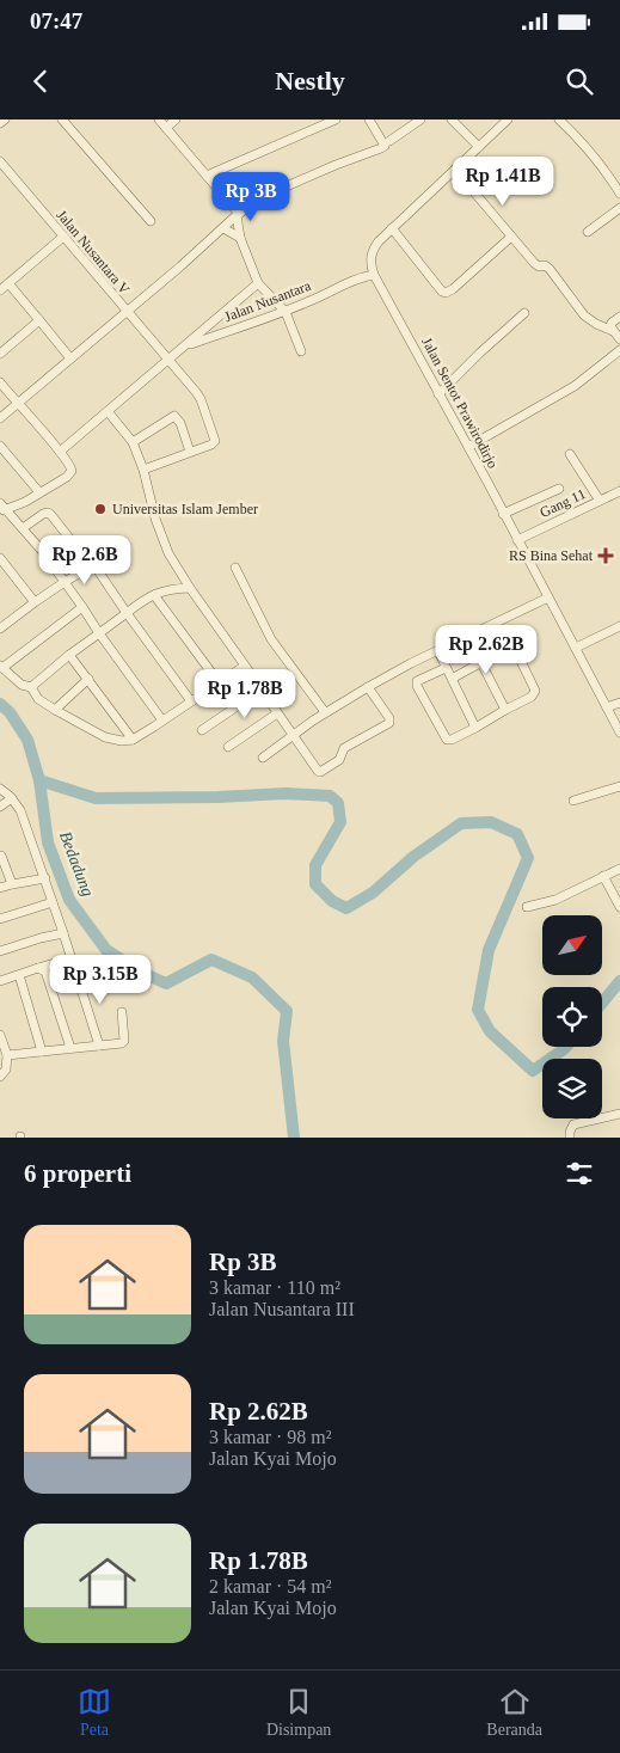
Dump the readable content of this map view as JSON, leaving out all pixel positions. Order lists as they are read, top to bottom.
{
  "streets": {
    "street": [
      "Jalan Nusantara V",
      "Jalan Nusantara",
      "Jalan Sentot Prawirodirjo",
      "Gang 11"
    ]
  },
  "crossings": [
    ["Jalan Sentot Prawirodirjo", "Gang 11"]
  ],
  "water": ["Bedadung"],
  "places": {
    "other": ["Universitas Islam Jember"],
    "health": ["RS Bina Sehat"]
  },
  "north": "top right",
  "page": {
    "status": "07:47",
    "header": "Nestly",
    "price": [
      "Rp 1.41B",
      "Rp 3B",
      "Rp 2.6B",
      "Rp 2.62B",
      "Rp 1.78B",
      "Rp 3.15B"
    ],
    "heading": "6 properti",
    "list": [
      {
        "name": "Rp 3B",
        "note": "3 kamar · 110 m² · Jalan Nusantara III"
      },
      {
        "name": "Rp 2.62B",
        "note": "3 kamar · 98 m² · Jalan Kyai Mojo"
      },
      {
        "name": "Rp 1.78B",
        "note": "2 kamar · 54 m² · Jalan Kyai Mojo"
      }
    ],
    "tabs": ["Peta", "Disimpan", "Beranda"]
  }
}
